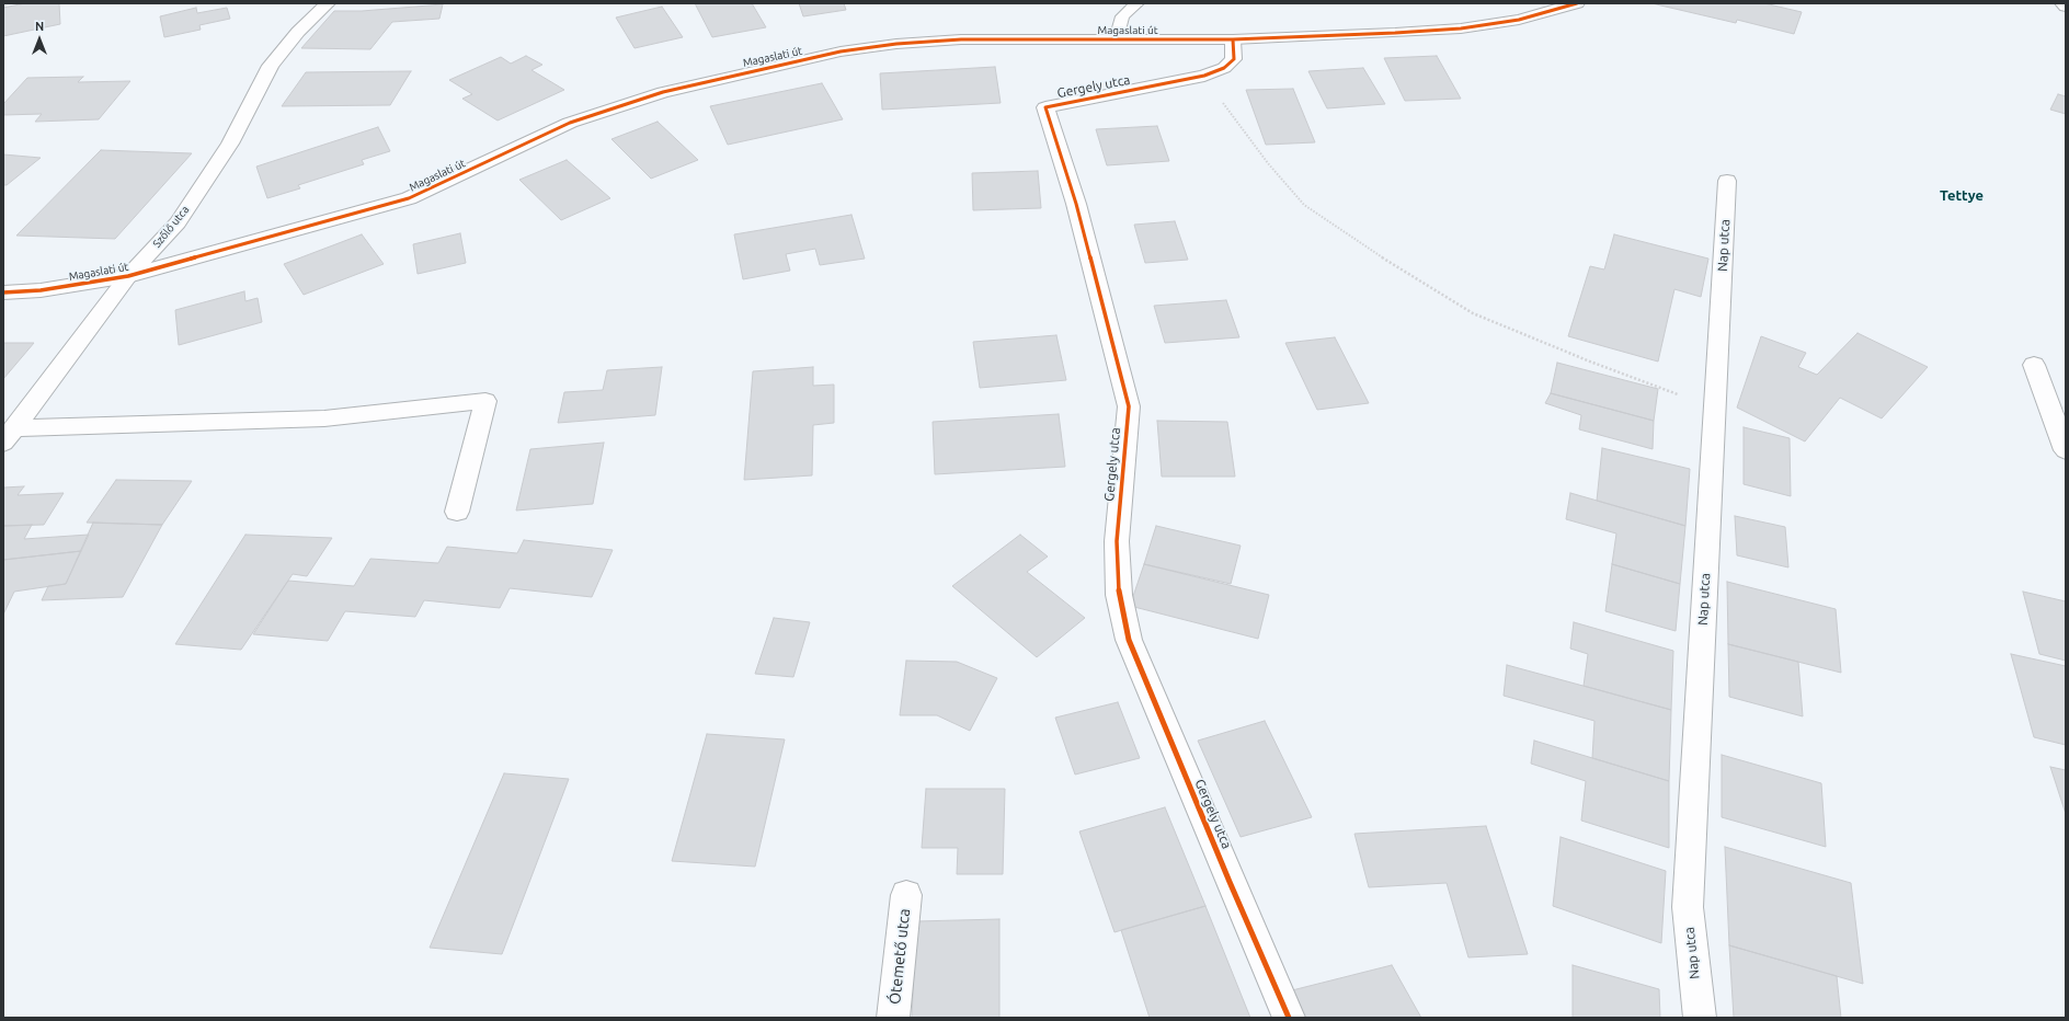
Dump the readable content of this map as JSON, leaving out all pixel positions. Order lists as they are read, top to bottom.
{
  "streets": {
    "street": [
      "Magaslati út",
      "Gergely utca",
      "Szőlő utca",
      "Nap utca",
      "Ótemető utca"
    ]
  },
  "crossings": [
    ["Magaslati út", "Gergely utca"],
    ["Magaslati út", "Szőlő utca"]
  ],
  "districts": ["Tettye"],
  "north": "top"
}
